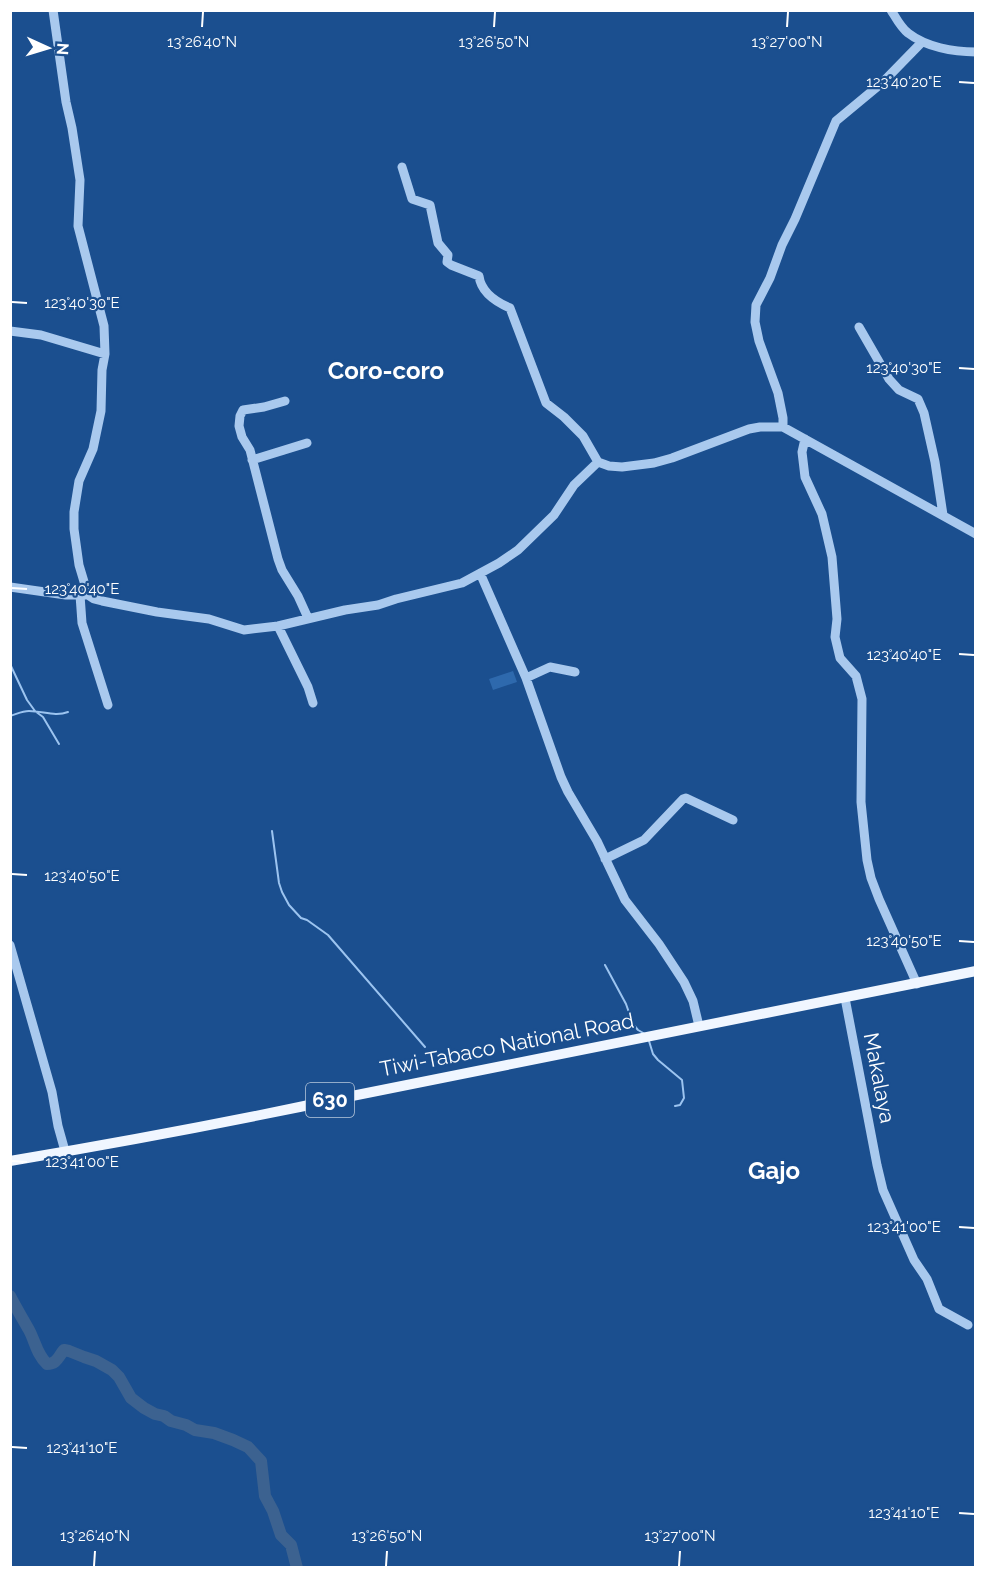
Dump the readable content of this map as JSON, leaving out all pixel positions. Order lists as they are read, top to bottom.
{
  "streets": {
    "main road": ["Tiwi-Tabaco National Road", "630"],
    "street": ["Makalaya"]
  },
  "crossings": [
    ["Tiwi-Tabaco National Road", "Makalaya"]
  ],
  "districts": ["Coro-coro", "Gajo"],
  "north": "right",
  "coordinates": [
    "13°26'40\"N",
    "13°26'50\"N",
    "13°27'00\"N",
    "123°40'20\"E",
    "123°40'30\"E",
    "123°40'40\"E",
    "123°40'50\"E",
    "123°41'00\"E",
    "123°41'10\"E"
  ]
}
